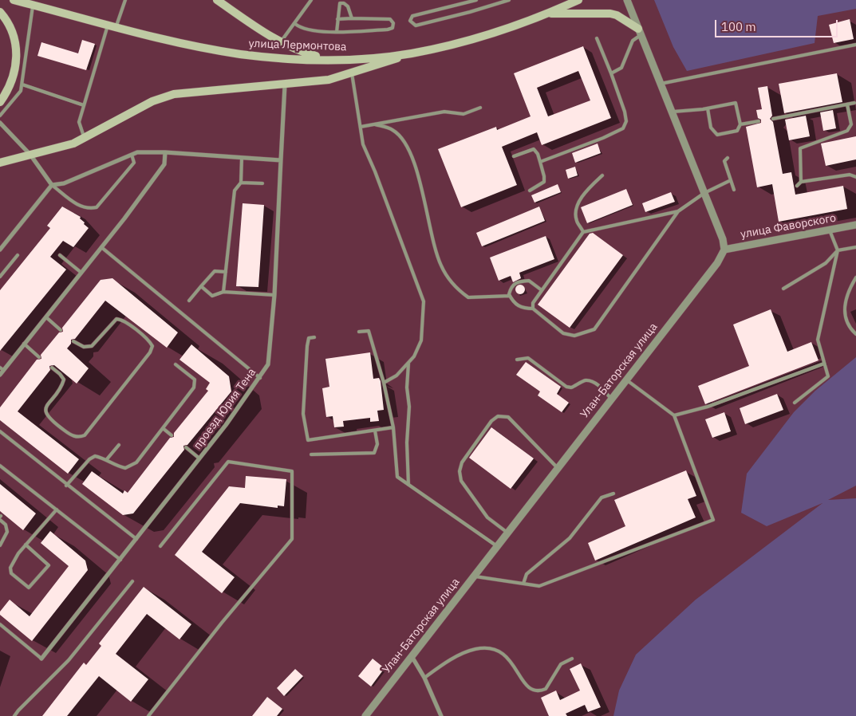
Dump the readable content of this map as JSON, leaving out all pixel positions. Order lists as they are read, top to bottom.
{
  "streets": {
    "main road": ["улица Лермонтова"],
    "street": ["улица Фаворского", "Улан-Баторская улица", "проезд Юрия Тена"]
  },
  "crossings": [
    ["улица Фаворского", "Улан-Баторская улица"]
  ],
  "scale_bar": "100 m"
}
